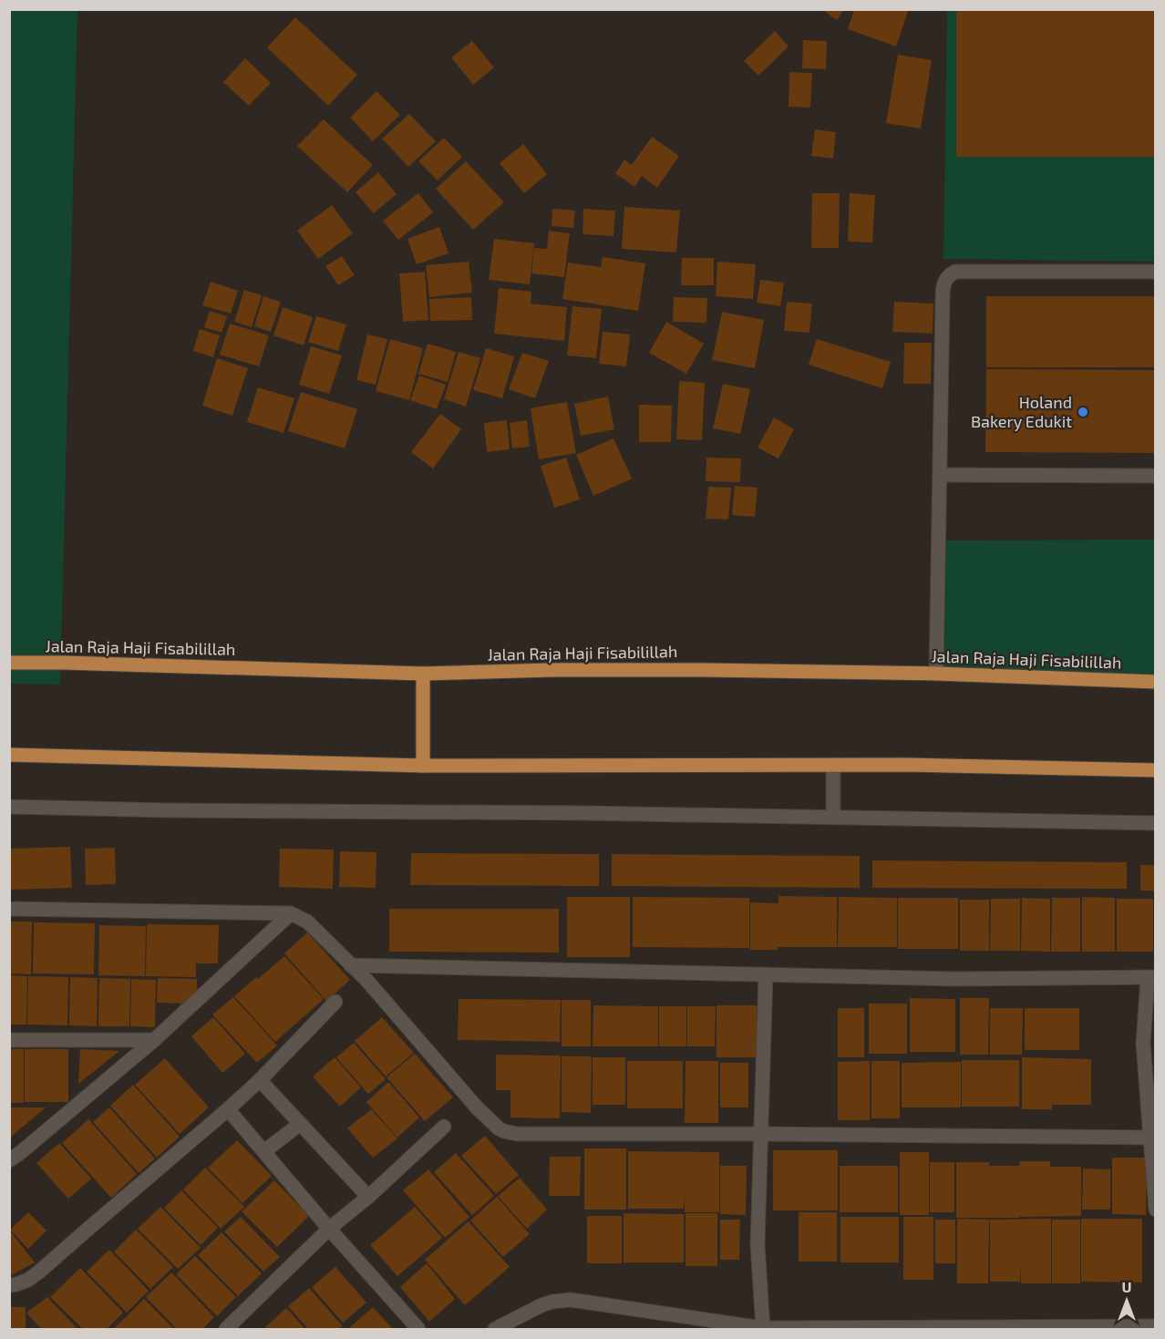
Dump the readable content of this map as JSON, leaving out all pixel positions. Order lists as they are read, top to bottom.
{
  "streets": {
    "main road": ["Jalan Raja Haji Fisabilillah"]
  },
  "places": ["Holand Bakery Edukit"],
  "north": "top"
}
